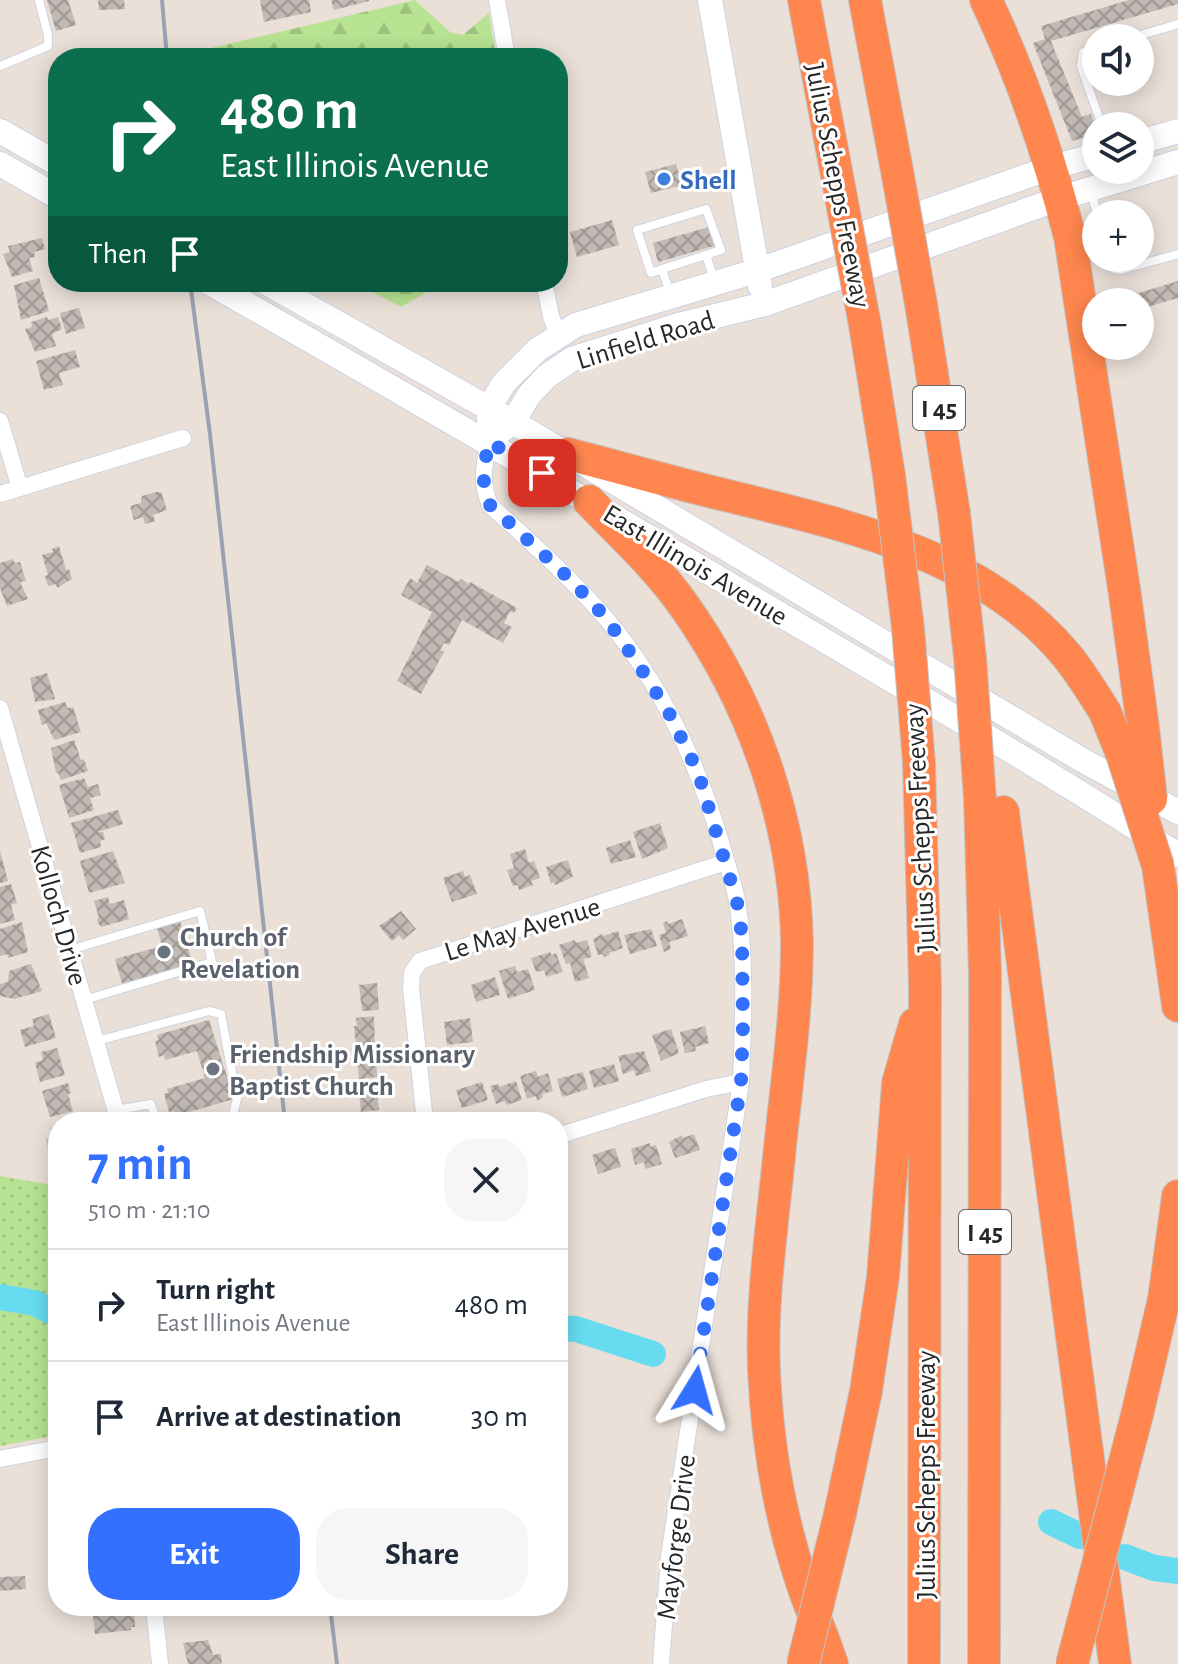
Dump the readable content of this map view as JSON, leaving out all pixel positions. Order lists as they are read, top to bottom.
{
  "streets": {
    "highway": ["Julius Schepps Freeway", "I 45"],
    "main road": ["Linfield Road", "East Illinois Avenue"],
    "street": ["Kolloch Drive", "Le May Avenue", "Mayforge Drive"]
  },
  "crossings": [
    ["Julius Schepps Freeway", "I 45"],
    ["Linfield Road", "East Illinois Avenue"],
    ["Linfield Road", "Mayforge Drive"],
    ["East Illinois Avenue", "Mayforge Drive"],
    ["Le May Avenue", "Mayforge Drive"]
  ],
  "places": ["Shell", "Church of Revelation", "Friendship Missionary Baptist Church"],
  "page": {
    "map_buttons": ["+", "−"],
    "turn": ["480 m", "East Illinois Avenue"],
    "then": "Then",
    "heading": ["7 min", "510 m · 21:10"],
    "list": [
      {
        "name": "Turn right",
        "note": "East Illinois Avenue",
        "value": "480 m"
      },
      {
        "name": "Arrive at destination",
        "value": "30 m"
      }
    ],
    "buttons": ["Exit", "Share"]
  }
}
